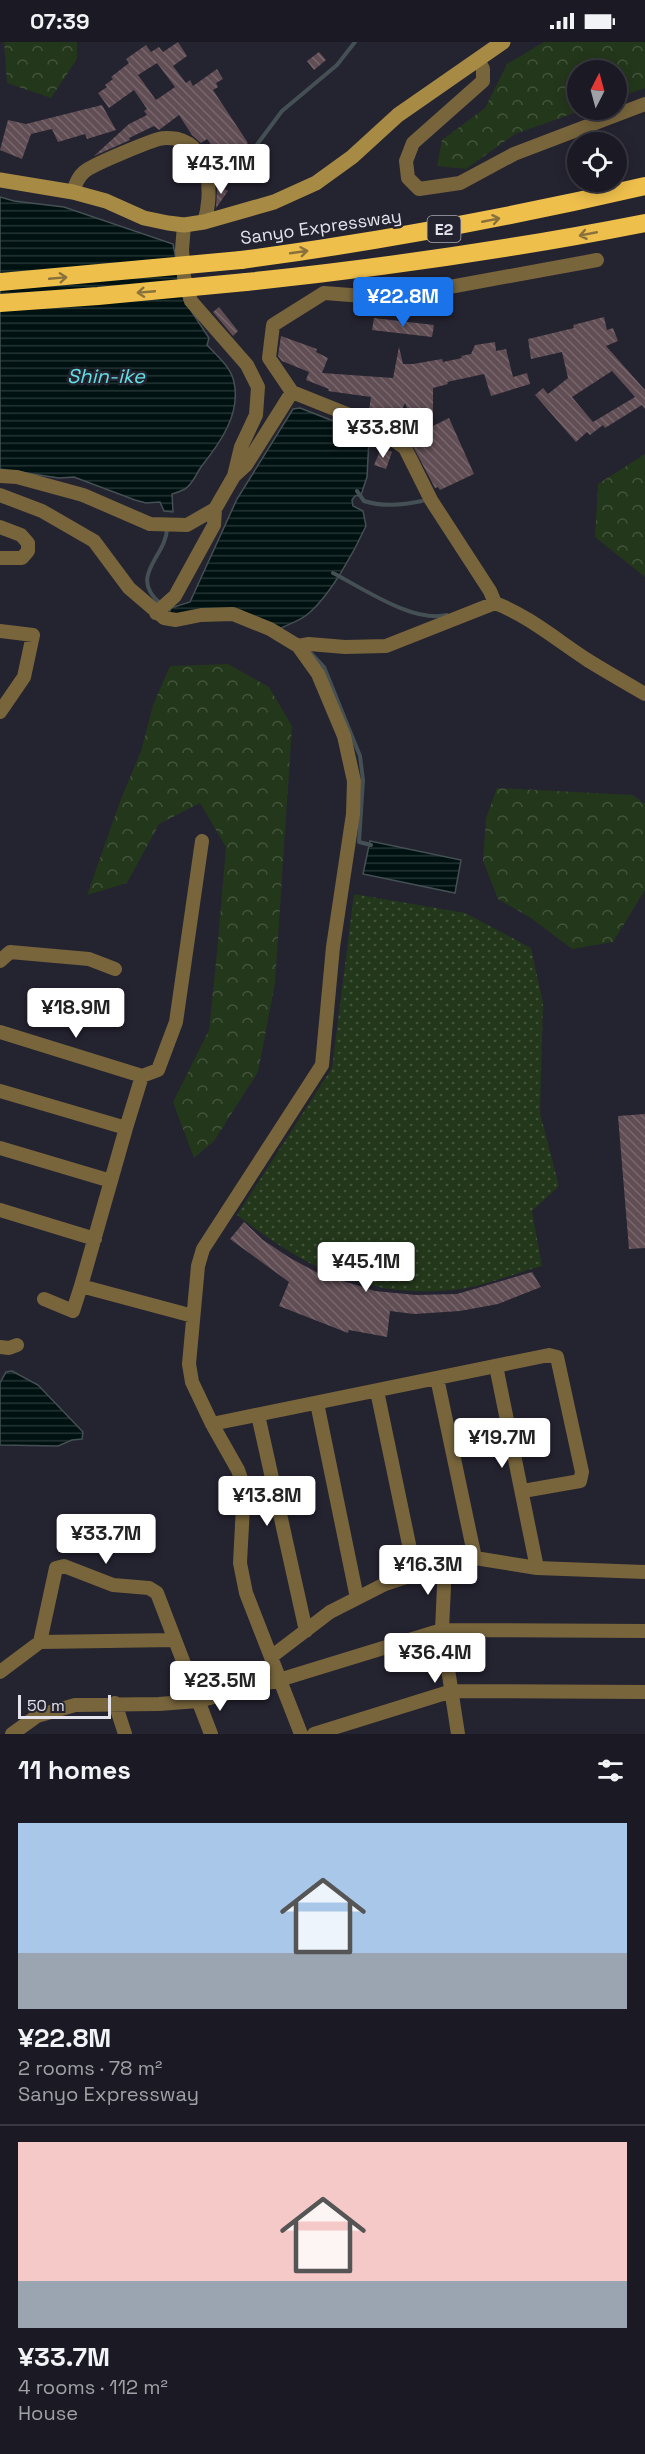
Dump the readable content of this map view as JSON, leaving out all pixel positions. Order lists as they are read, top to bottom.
{
  "streets": {
    "highway": ["Sanyo Expressway", "E2"]
  },
  "water": ["Shin-ike"],
  "scale_bar": "50 m",
  "north": "top",
  "page": {
    "status": "07:39",
    "price": [
      "¥43.1M",
      "¥22.8M",
      "¥33.8M",
      "¥18.9M",
      "¥45.1M",
      "¥19.7M",
      "¥13.8M",
      "¥33.7M",
      "¥16.3M",
      "¥36.4M",
      "¥23.5M"
    ],
    "scale": "50 m",
    "heading": "11 homes",
    "list": [
      {
        "name": "¥22.8M",
        "note": "2 rooms · 78 m² · Sanyo Expressway"
      },
      {
        "name": "¥33.7M",
        "note": "4 rooms · 112 m² · House"
      }
    ]
  }
}
